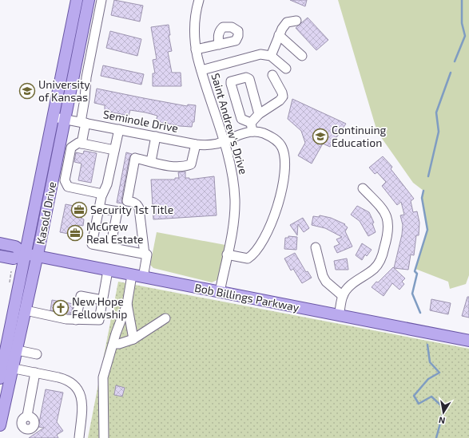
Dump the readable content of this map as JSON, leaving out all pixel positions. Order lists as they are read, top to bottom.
{
  "streets": {
    "main road": ["Kasold Drive", "Bob Billings Parkway"],
    "street": ["Seminole Drive", "Saint Andrew's Drive"]
  },
  "crossings": [
    ["Seminole Drive", "Saint Andrew's Drive"],
    ["Seminole Drive", "Kasold Drive"],
    ["Saint Andrew's Drive", "Bob Billings Parkway"],
    ["Kasold Drive", "Bob Billings Parkway"]
  ],
  "places": {
    "school or university": ["University of Kansas", "Continuing Education"],
    "office": ["Security 1st Title", "McGrew Real Estate"],
    "church": ["New Hope Fellowship"]
  },
  "north": "bottom"
}
